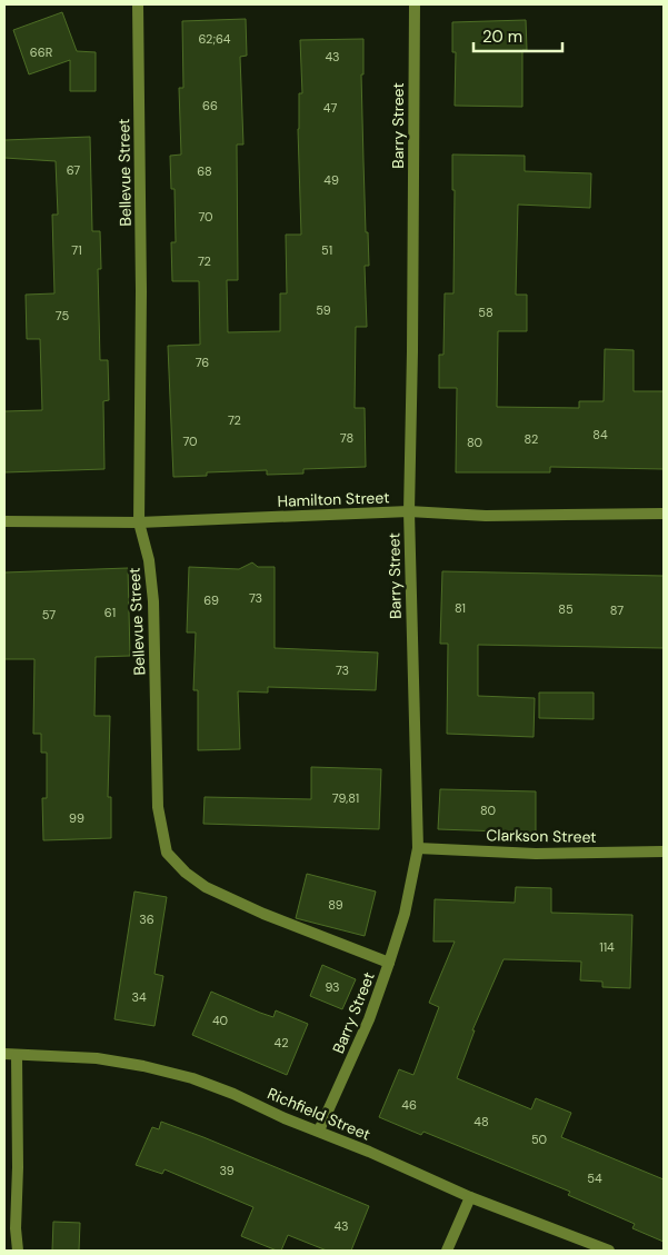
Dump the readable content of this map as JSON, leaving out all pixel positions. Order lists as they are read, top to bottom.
{
  "streets": {
    "street": [
      "Barry Street",
      "Bellevue Street",
      "Hamilton Street",
      "Clarkson Street",
      "Richfield Street"
    ]
  },
  "crossings": [
    ["Barry Street", "Bellevue Street"],
    ["Barry Street", "Hamilton Street"],
    ["Barry Street", "Clarkson Street"],
    ["Barry Street", "Richfield Street"],
    ["Bellevue Street", "Hamilton Street"]
  ],
  "house_numbers": [
    "62;64",
    "66R",
    "43",
    "66",
    "47",
    "67",
    "68",
    "49",
    "70",
    "71",
    "51",
    "72",
    "59",
    "58",
    "75",
    "76",
    "72",
    "84",
    "78",
    "82",
    "70",
    "80",
    "73",
    "69",
    "81",
    "85",
    "87",
    "61",
    "57",
    "73",
    "79,81",
    "80",
    "99",
    "89",
    "36",
    "114",
    "93",
    "34",
    "40",
    "42",
    "46",
    "48",
    "50",
    "39",
    "54",
    "43"
  ],
  "scale_bar": "20 m"
}
